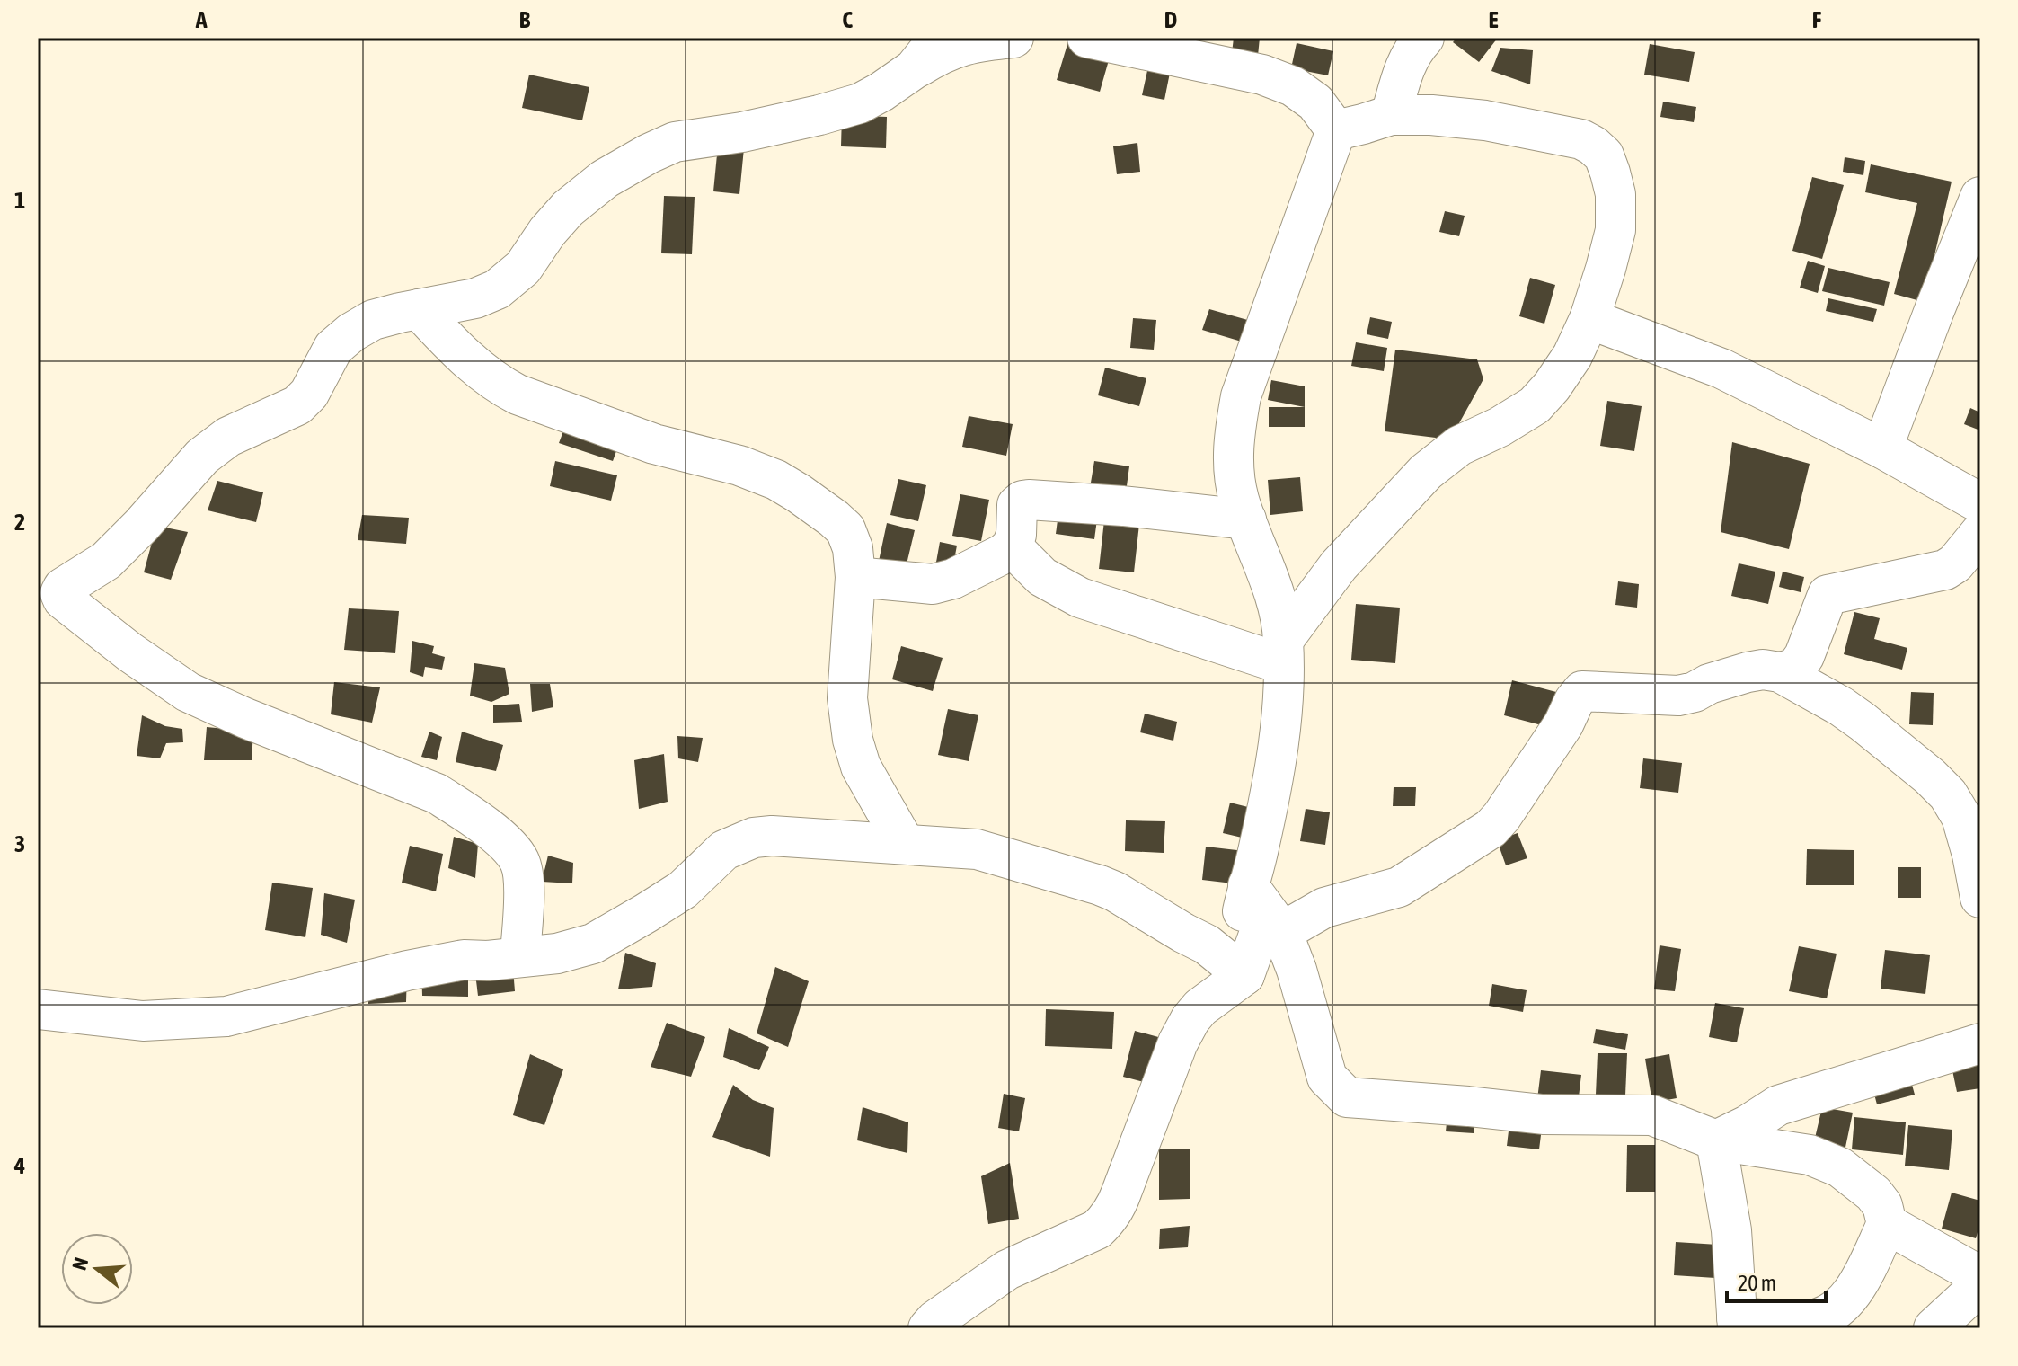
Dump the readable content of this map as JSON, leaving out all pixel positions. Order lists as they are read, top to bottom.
{
  "scale_bar": "20 m",
  "north": "left",
  "grid": {
    "columns": [
      "A",
      "B",
      "C",
      "D",
      "E",
      "F"
    ],
    "rows": [
      "1",
      "2",
      "3",
      "4"
    ]
  }
}
